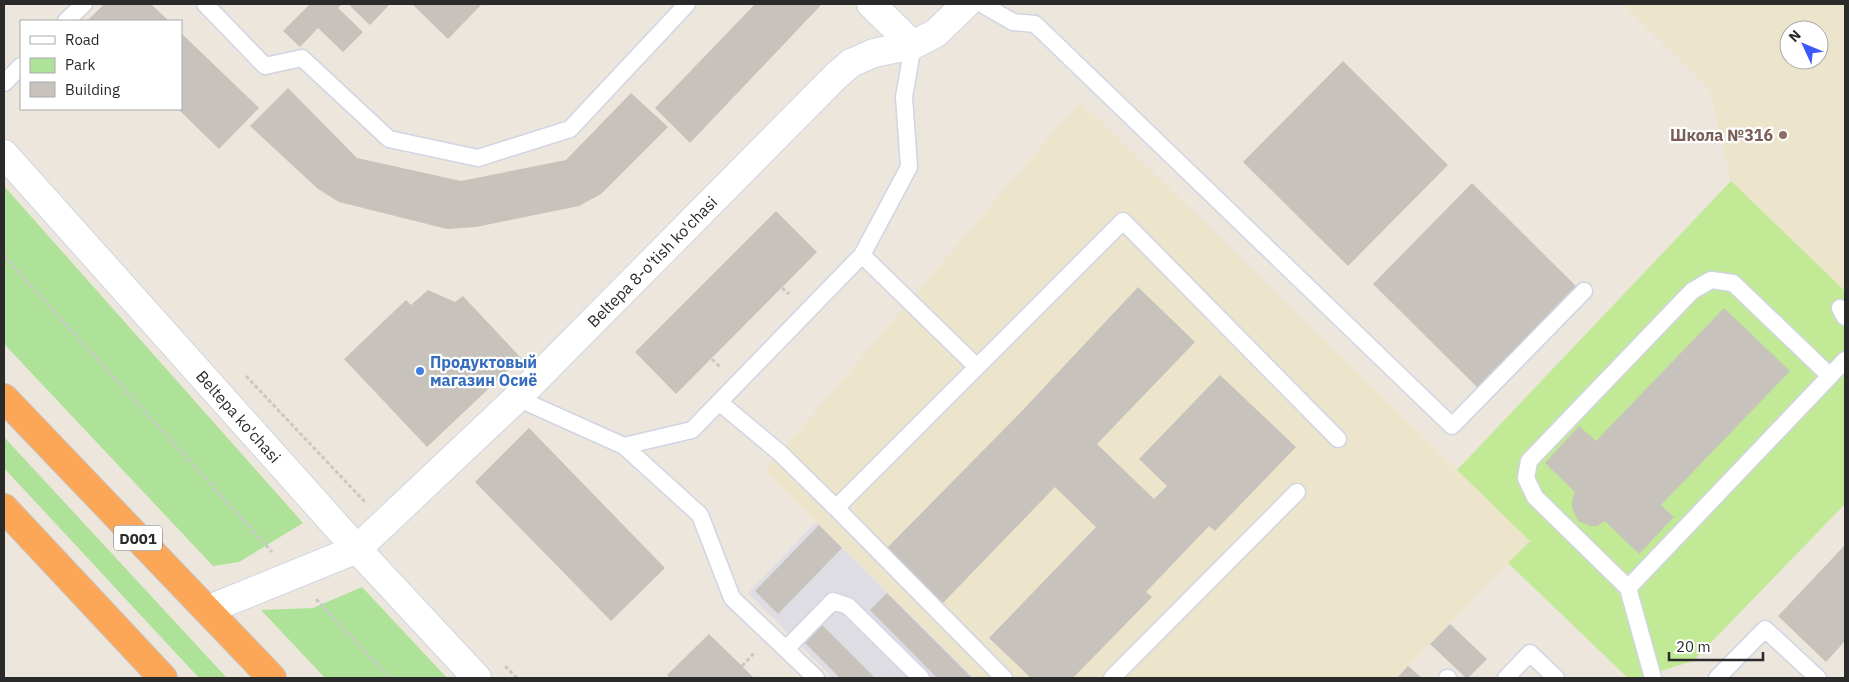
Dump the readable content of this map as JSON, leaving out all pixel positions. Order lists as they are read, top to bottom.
{
  "streets": {
    "highway": ["D001"],
    "street": ["Beltepa 8-o'tish ko'chasi", "Beltepa ko'chasi"]
  },
  "crossings": [
    ["Beltepa 8-o'tish ko'chasi", "Beltepa ko'chasi"]
  ],
  "places": ["Школа №316", "Продуктовый магазин Осиё"],
  "legend": ["Road", "Park", "Building"],
  "scale_bar": "20 m",
  "north": "top left"
}
